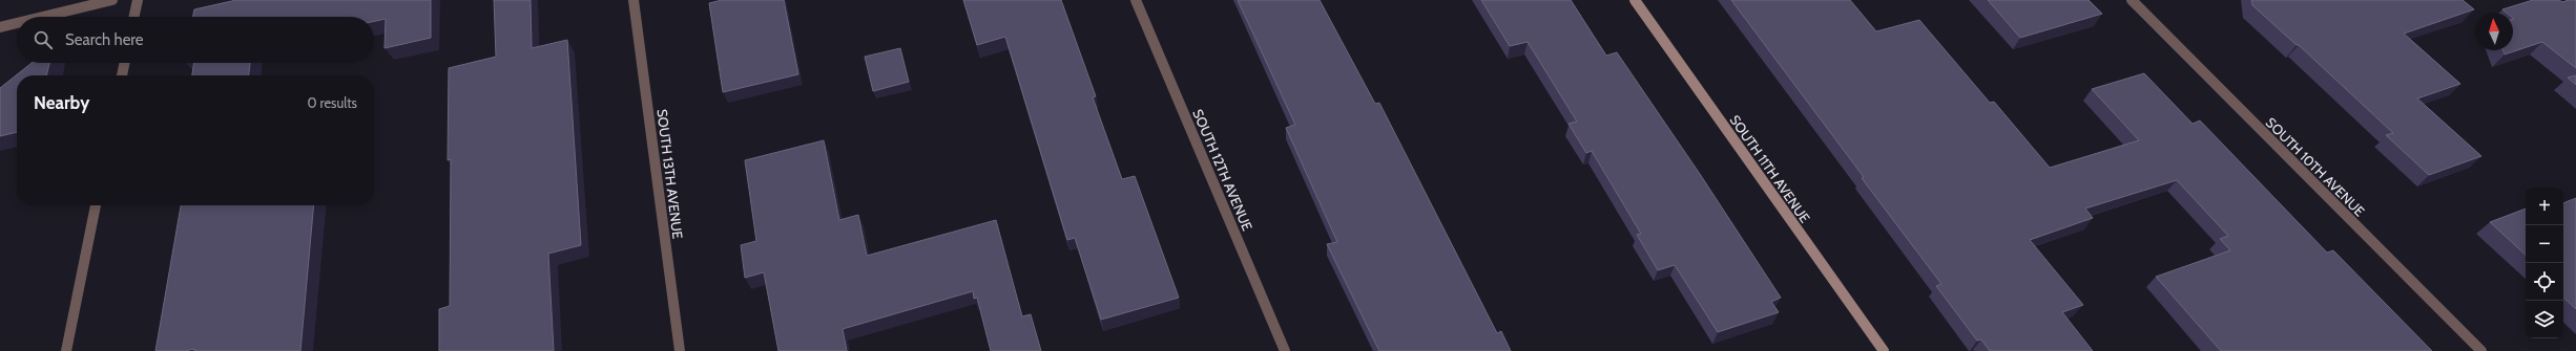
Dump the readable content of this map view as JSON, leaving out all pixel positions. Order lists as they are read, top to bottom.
{
  "streets": {
    "street": [
      "SOUTH 10TH AVENUE",
      "SOUTH 11TH AVENUE",
      "SOUTH 12TH AVENUE",
      "SOUTH 13TH AVENUE"
    ]
  },
  "north": "top",
  "page": {
    "search": "Search here",
    "heading": ["Nearby", "0 results"],
    "map_buttons": ["+", "−"]
  }
}
